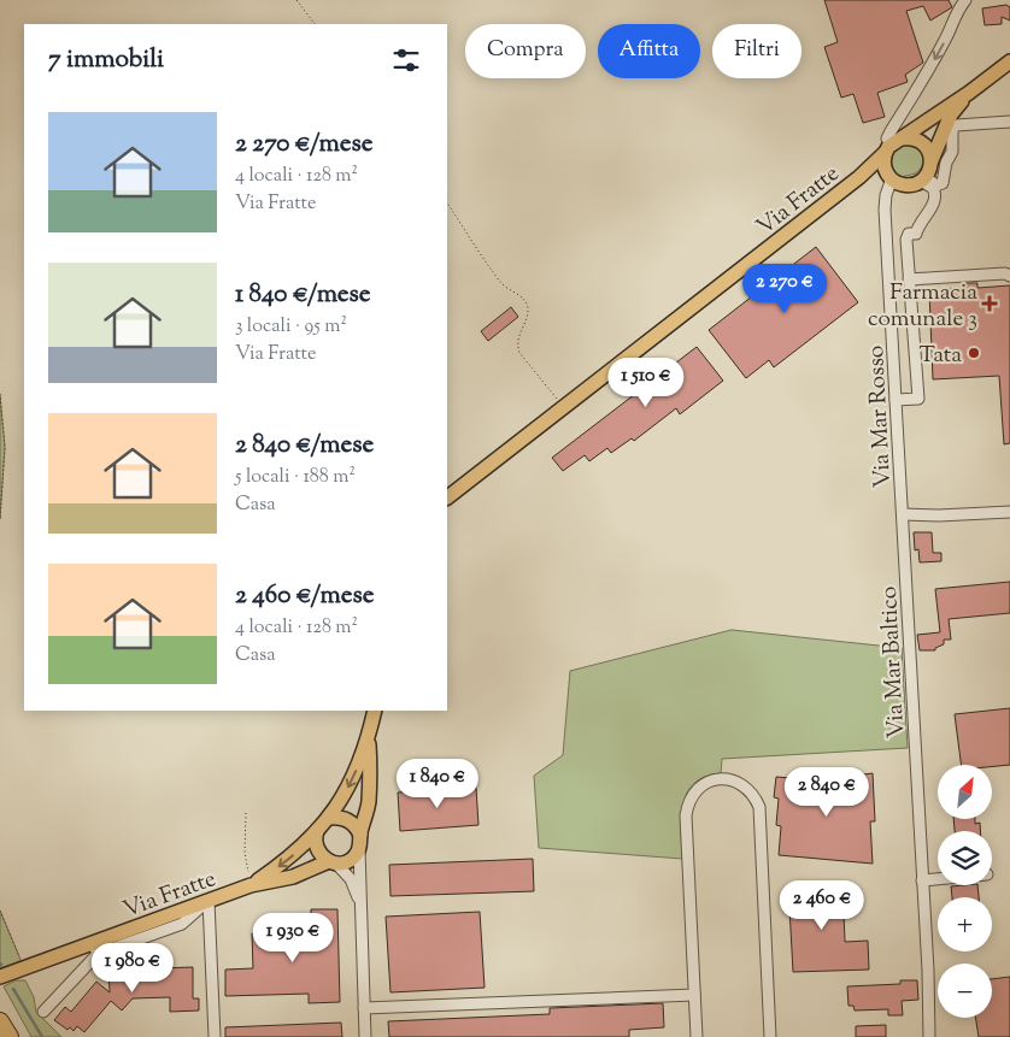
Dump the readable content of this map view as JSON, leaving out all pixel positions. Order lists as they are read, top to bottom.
{
  "streets": {
    "main road": ["Via Fratte"],
    "street": ["Via Mar Rosso", "Via Mar Baltico"]
  },
  "crossings": [
    ["Via Fratte", "Via Mar Rosso"],
    ["Via Mar Rosso", "Via Mar Baltico"]
  ],
  "places": {
    "health": ["Farmacia comunale 3"],
    "other": ["Tata"]
  },
  "north": "top right",
  "page": {
    "chip": ["Compra", "Affitta", "Filtri"],
    "heading": "7 immobili",
    "list": [
      {
        "name": "2 270 €/mese",
        "note": "4 locali · 128 m² · Via Fratte"
      },
      {
        "name": "1 840 €/mese",
        "note": "3 locali · 95 m² · Via Fratte"
      },
      {
        "name": "2 840 €/mese",
        "note": "5 locali · 188 m² · Casa"
      },
      {
        "name": "2 460 €/mese",
        "note": "4 locali · 128 m² · Casa"
      }
    ],
    "price": [
      "2 270 €",
      "1 510 €",
      "1 840 €",
      "2 840 €",
      "2 460 €",
      "1 930 €",
      "1 980 €"
    ],
    "map_buttons": ["+", "−"]
  }
}
